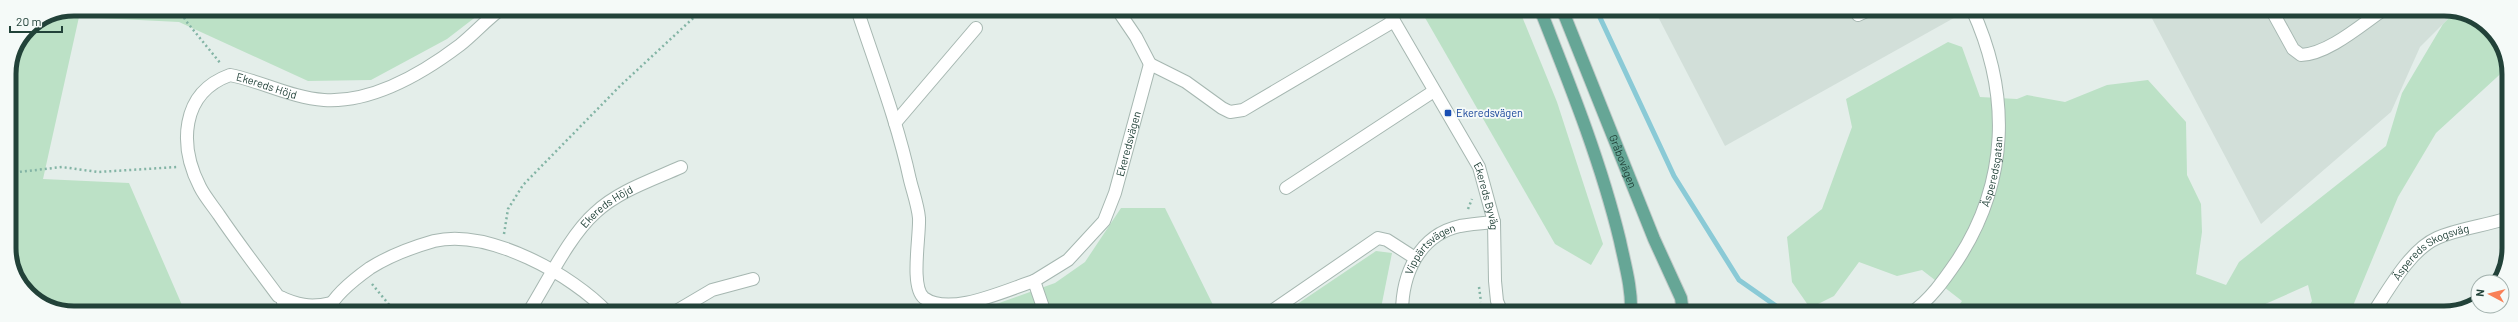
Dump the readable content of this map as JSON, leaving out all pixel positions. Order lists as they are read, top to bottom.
{
  "streets": {
    "main road": ["Gråbovägen"],
    "street": [
      "Ekereds Höjd",
      "Ekeredsvägen",
      "Äsperedsgatan",
      "Ekereds Byväg",
      "Vippärtsvägen",
      "Äspereds Skogsväg"
    ]
  },
  "crossings": [
    ["Ekereds Byväg", "Vippärtsvägen"]
  ],
  "places": {
    "transit": ["Ekeredsvägen"]
  },
  "scale_bar": "20 m",
  "north": "left"
}
